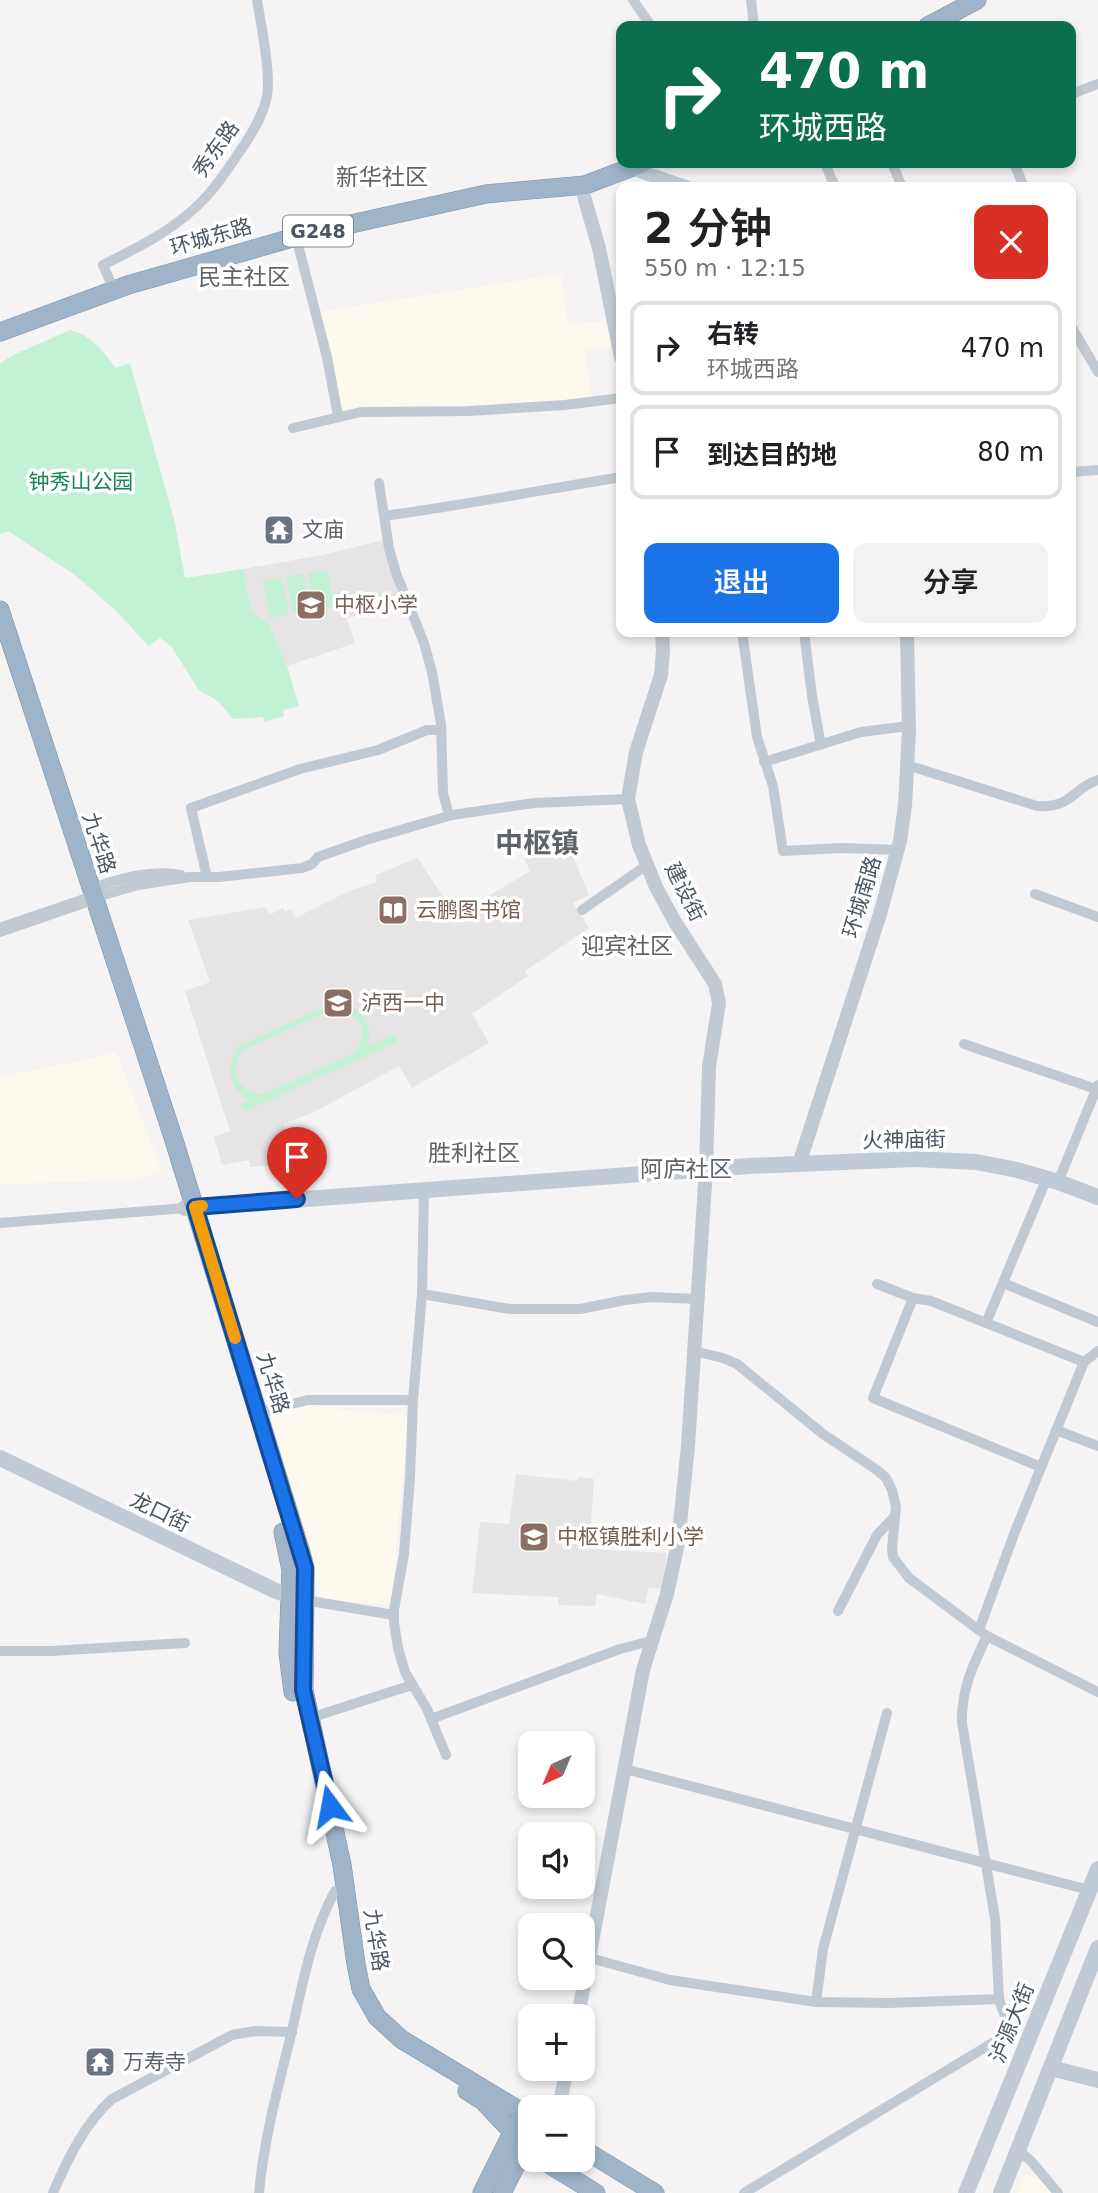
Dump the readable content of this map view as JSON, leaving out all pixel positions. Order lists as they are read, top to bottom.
{
  "streets": {
    "highway": ["G248", "环城东路", "九华路"],
    "main road": ["火神庙街", "龙口街", "泸源大街"],
    "street": ["秀东路", "建设街", "环城南路"]
  },
  "crossings": [
    ["秀东路", "环城东路"],
    ["九华路", "火神庙街"],
    ["九华路", "龙口街"],
    ["建设街", "火神庙街"],
    ["环城南路", "火神庙街"]
  ],
  "districts": [
    "新华社区",
    "民主社区",
    "中枢镇",
    "迎宾社区",
    "胜利社区",
    "阿庐社区"
  ],
  "parks": ["钟秀山公园"],
  "places": {
    "temple": ["文庙", "万寿寺"],
    "school or university": ["中枢小学", "泸西一中", "中枢镇胜利小学"],
    "library": ["云鹏图书馆"]
  },
  "north": "bottom left",
  "page": {
    "turn": ["470 m", "环城西路"],
    "heading": ["2 分钟", "550 m · 12:15"],
    "list": [
      {
        "name": "右转",
        "note": "环城西路",
        "value": "470 m"
      },
      {
        "name": "到达目的地",
        "value": "80 m"
      }
    ],
    "buttons": ["退出", "分享"],
    "map_buttons": ["+", "−"]
  }
}
